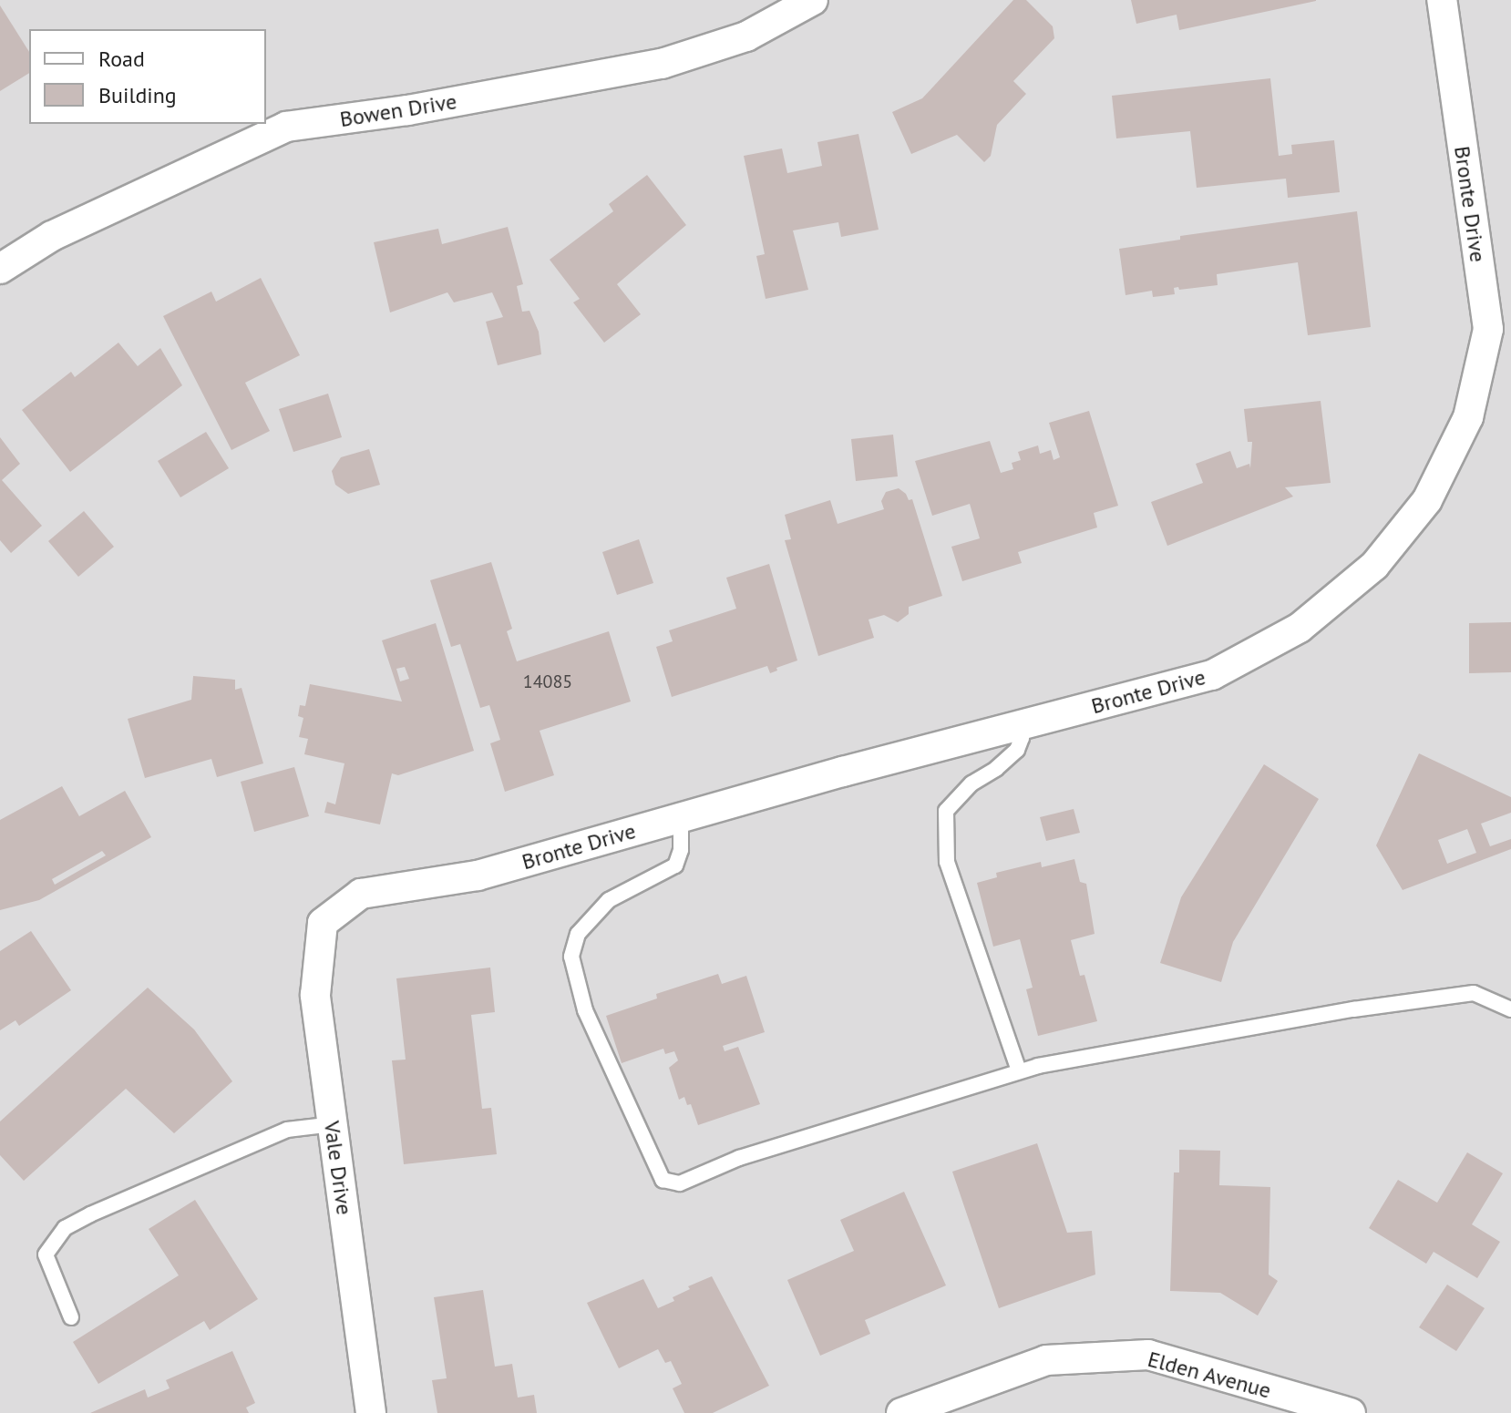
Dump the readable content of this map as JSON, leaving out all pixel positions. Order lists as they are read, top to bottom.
{
  "streets": {
    "street": [
      "Bowen Drive",
      "Bronte Drive",
      "Vale Drive",
      "Elden Avenue"
    ]
  },
  "crossings": [
    ["Bronte Drive", "Vale Drive"]
  ],
  "house_numbers": ["14085"],
  "legend": ["Road", "Building"]
}
